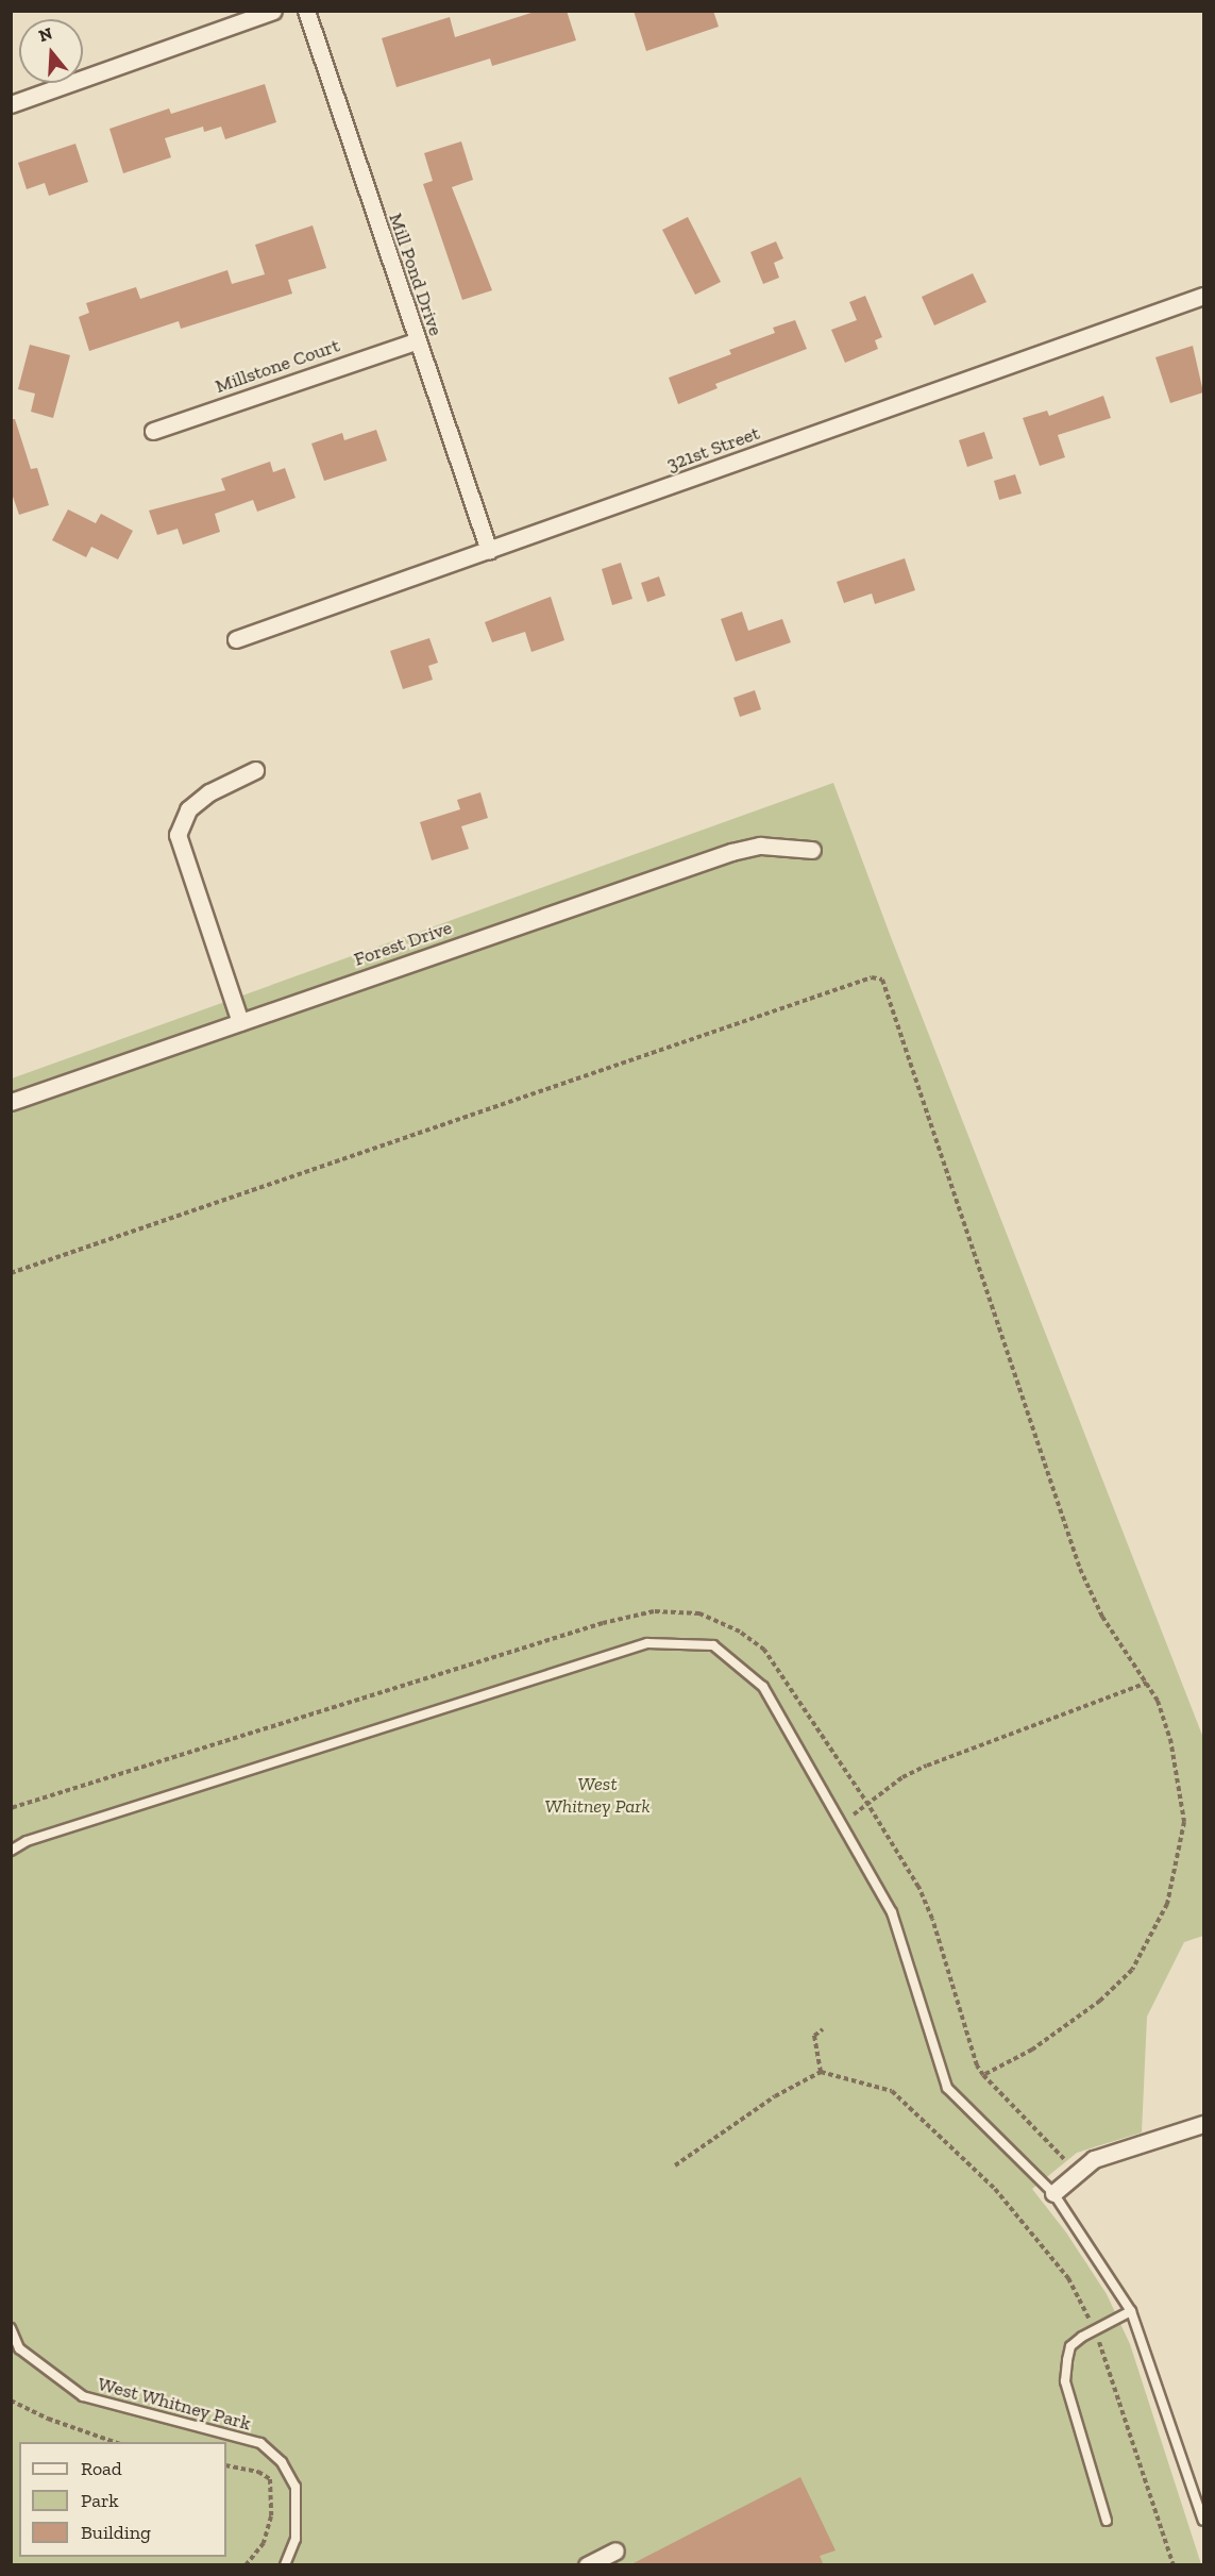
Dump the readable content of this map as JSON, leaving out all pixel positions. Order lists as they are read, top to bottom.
{
  "streets": {
    "street": [
      "Mill Pond Drive",
      "Millstone Court",
      "321st Street",
      "Forest Drive"
    ],
    "lane": ["West Whitney Park"]
  },
  "crossings": [
    ["Mill Pond Drive", "Millstone Court"],
    ["Mill Pond Drive", "321st Street"]
  ],
  "parks": ["West Whitney Park"],
  "legend": ["Road", "Park", "Building"],
  "north": "top"
}
